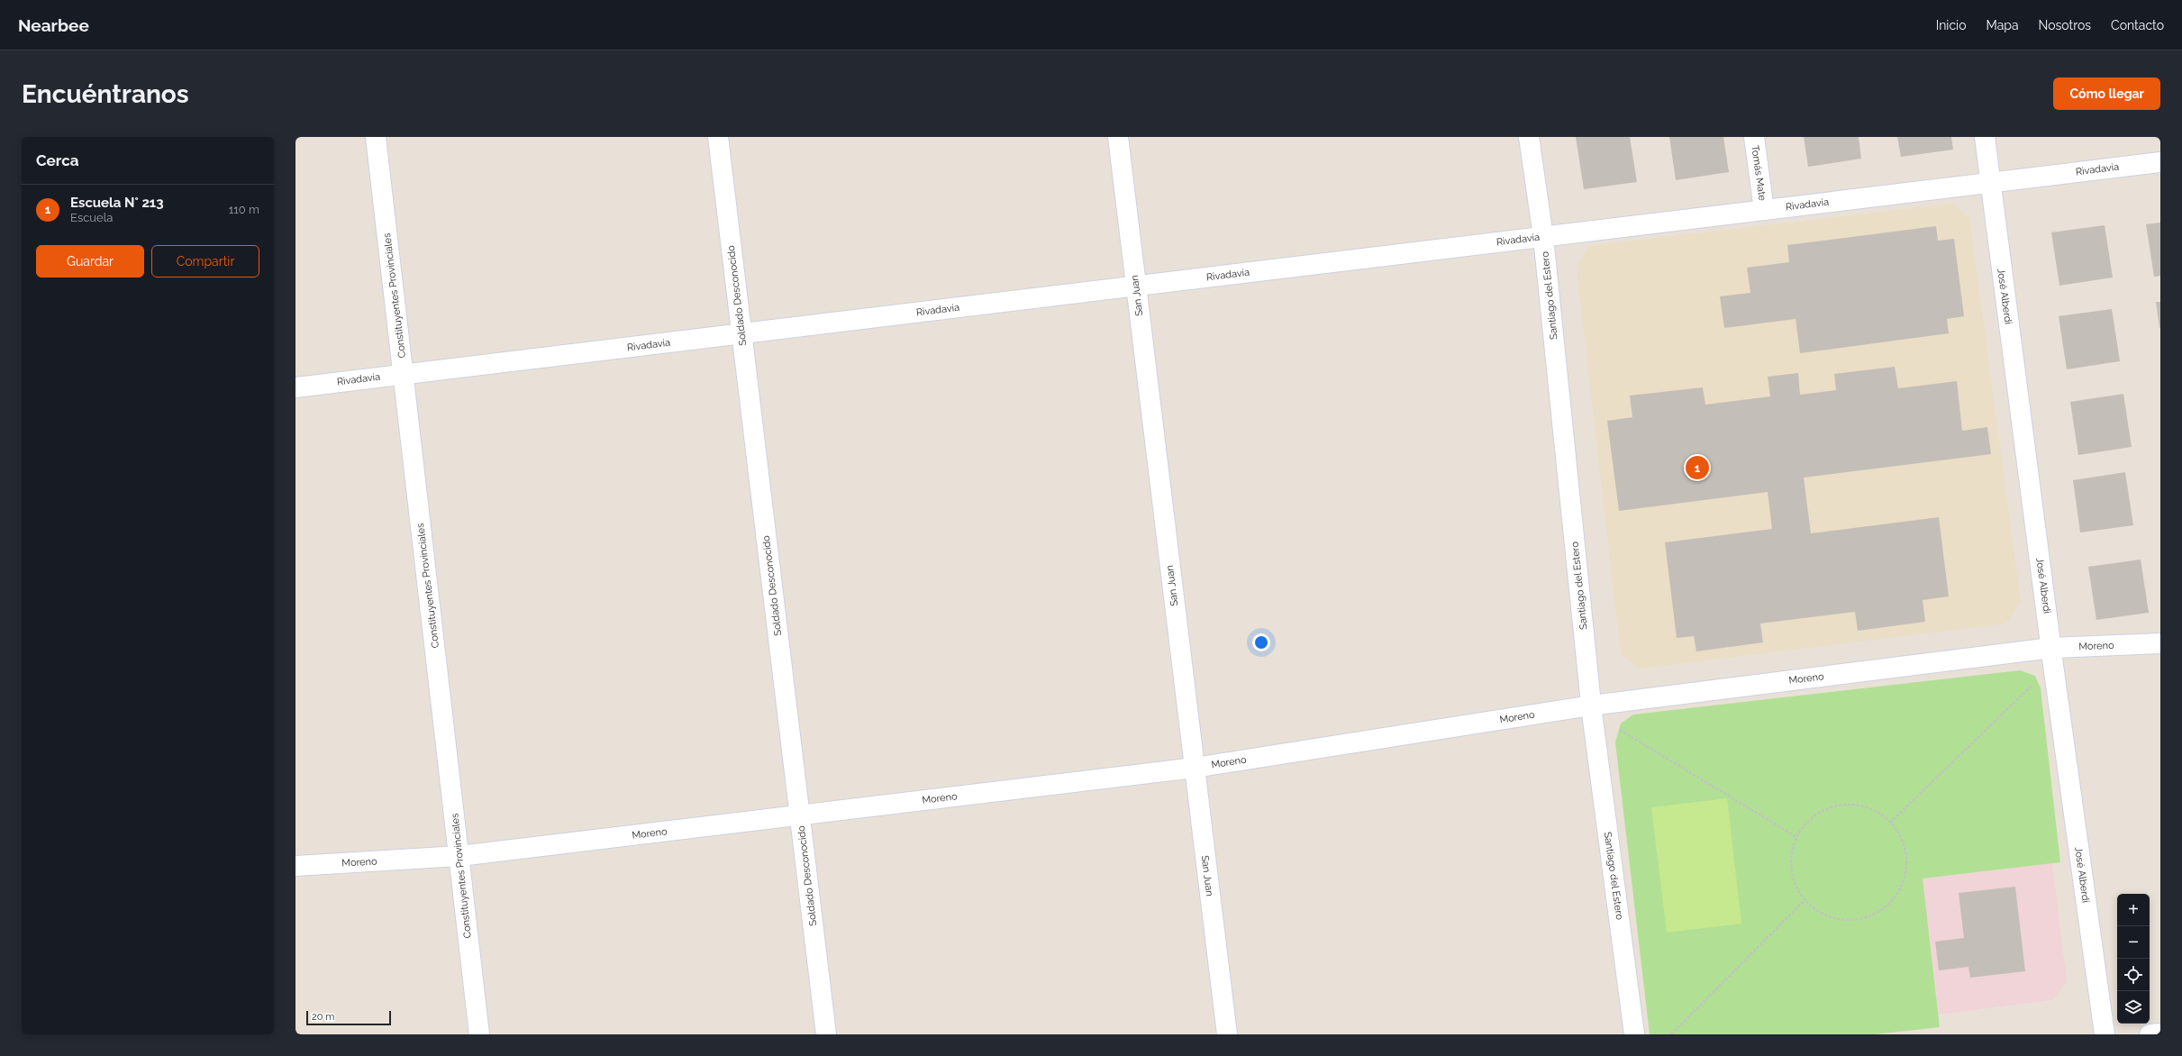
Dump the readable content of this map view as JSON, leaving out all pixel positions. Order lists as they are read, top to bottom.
{
  "streets": {
    "street": [
      "Rivadavia",
      "Tomás Mate",
      "Constituyentes Provinciales",
      "Soldado Desconocido",
      "San Juan",
      "Santiago del Estero",
      "José Alberdi",
      "Moreno"
    ]
  },
  "crossings": [
    ["Rivadavia", "Tomás Mate"],
    ["Rivadavia", "Constituyentes Provinciales"],
    ["Rivadavia", "Soldado Desconocido"],
    ["Rivadavia", "San Juan"],
    ["Rivadavia", "Santiago del Estero"],
    ["Rivadavia", "José Alberdi"],
    ["Constituyentes Provinciales", "Moreno"],
    ["Soldado Desconocido", "Moreno"],
    ["San Juan", "Moreno"],
    ["Santiago del Estero", "Moreno"],
    ["José Alberdi", "Moreno"]
  ],
  "scale_bar": "20 m",
  "page": {
    "header": "Nearbee",
    "nav": [
      "Inicio",
      "Mapa",
      "Nosotros",
      "Contacto"
    ],
    "buttons": [
      "Cómo llegar",
      ["Guardar", "Compartir"]
    ],
    "title": "Encuéntranos",
    "heading": "Cerca",
    "list": [
      {
        "mark": "1",
        "name": "Escuela N° 213",
        "note": "Escuela",
        "value": "110 m"
      }
    ],
    "pins": "1",
    "map_buttons": ["+", "−"],
    "scale": "20 m"
  }
}
